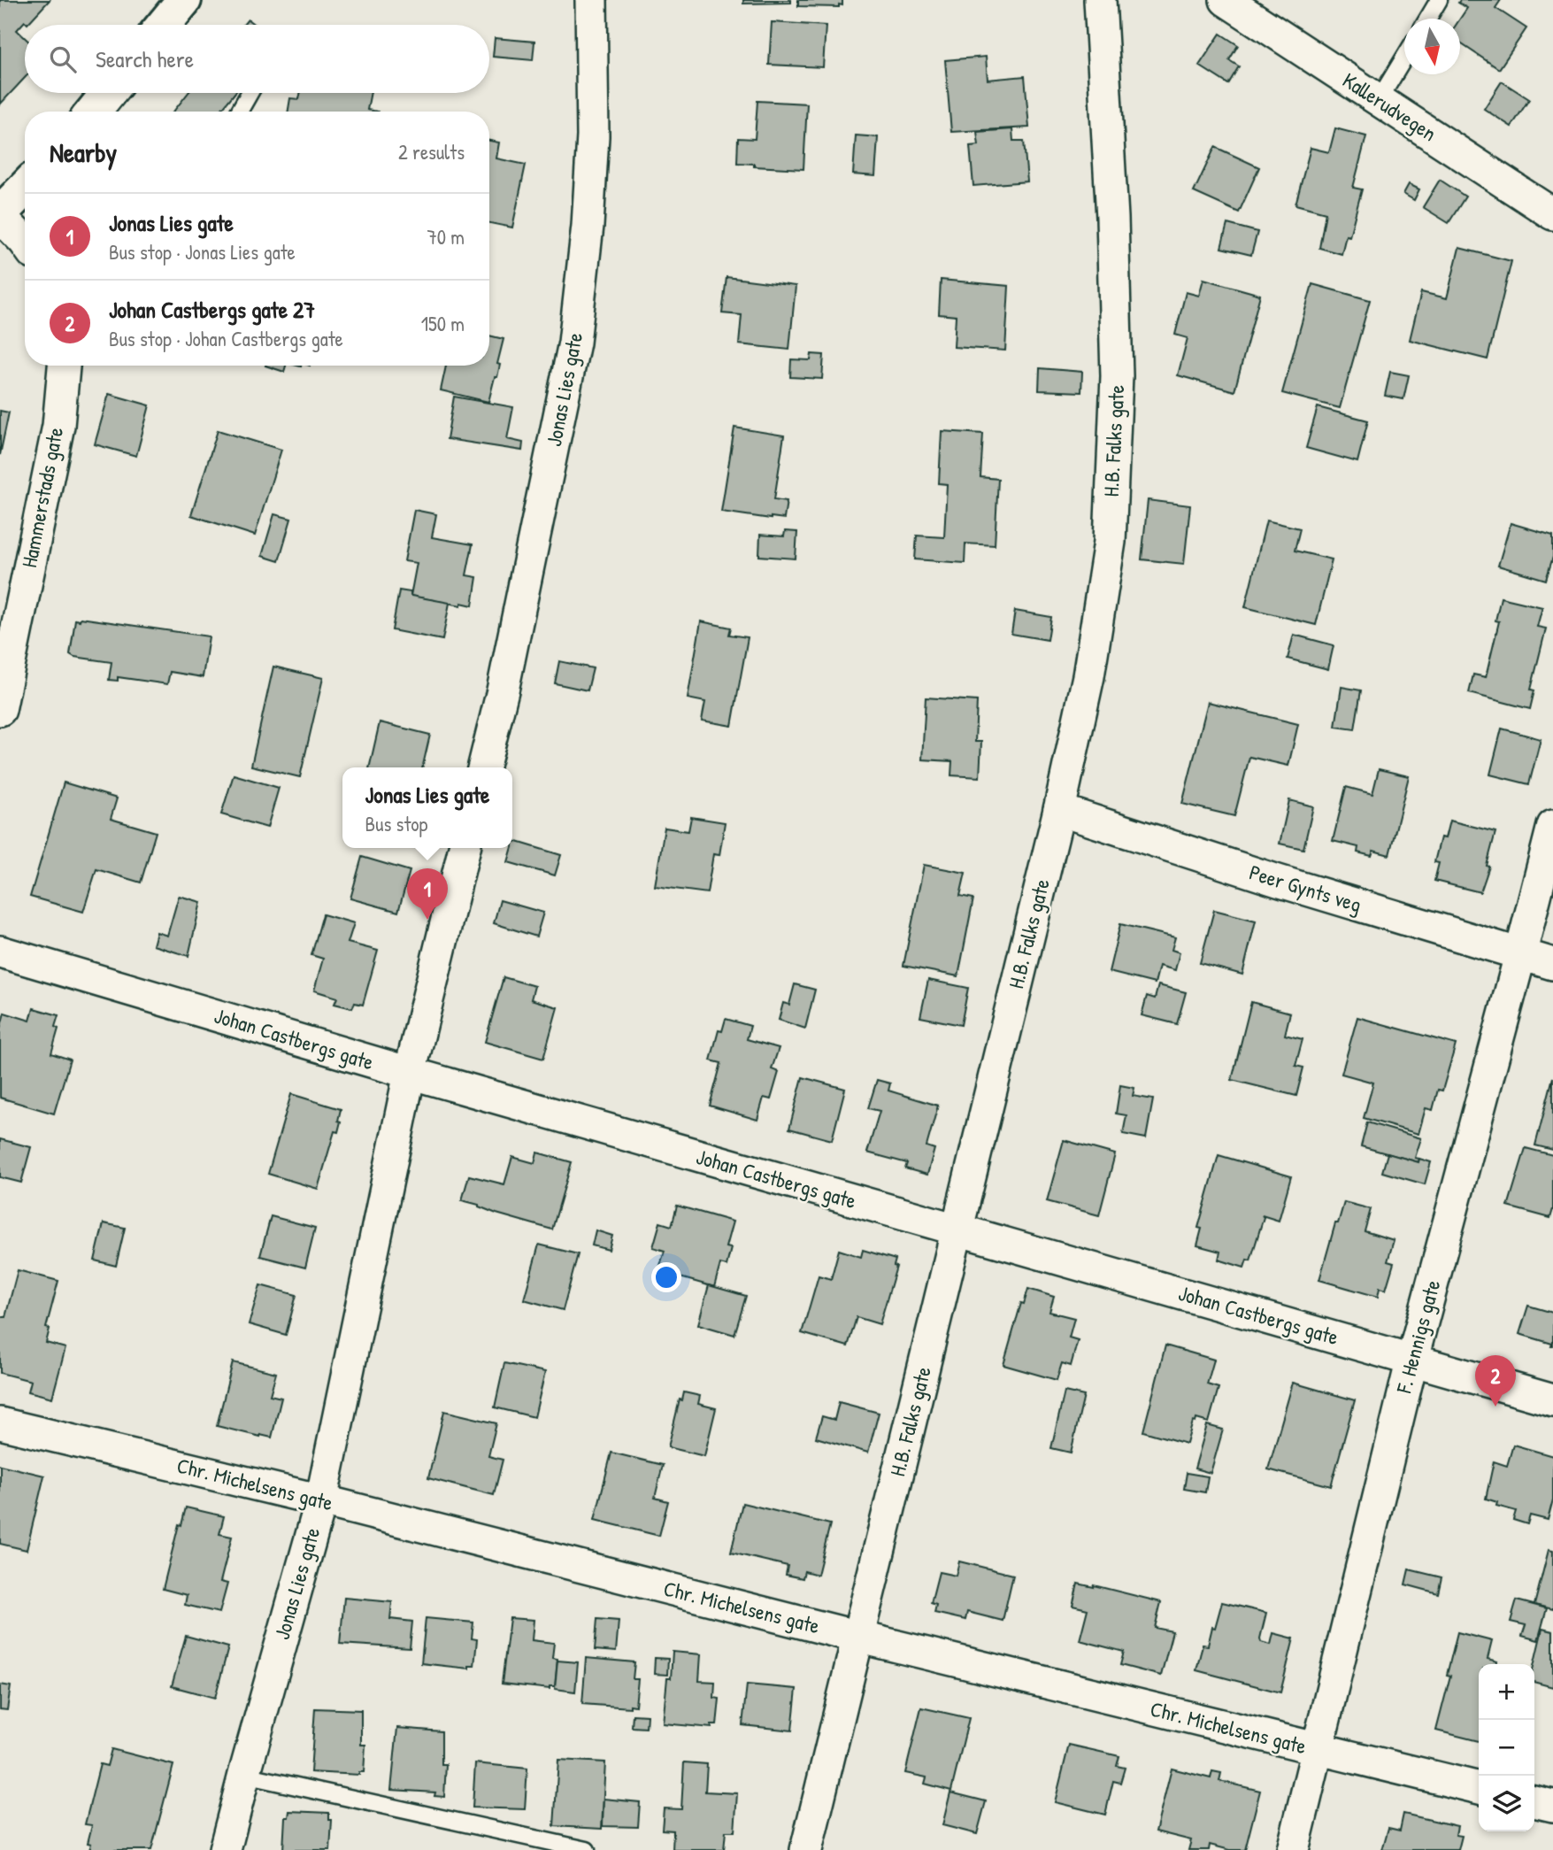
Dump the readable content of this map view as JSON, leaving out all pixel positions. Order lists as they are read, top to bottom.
{
  "streets": {
    "street": [
      "Kallerudvegen",
      "Jonas Lies gate",
      "H.B. Falks gate",
      "Hammerstads gate",
      "Peer Gynts veg",
      "Johan Castbergs gate",
      "F. Hennigs gate",
      "Chr. Michelsens gate"
    ]
  },
  "crossings": [
    ["Jonas Lies gate", "Johan Castbergs gate"],
    ["Jonas Lies gate", "Chr. Michelsens gate"],
    ["H.B. Falks gate", "Peer Gynts veg"],
    ["H.B. Falks gate", "Johan Castbergs gate"],
    ["H.B. Falks gate", "Chr. Michelsens gate"],
    ["Peer Gynts veg", "F. Hennigs gate"],
    ["Johan Castbergs gate", "F. Hennigs gate"],
    ["F. Hennigs gate", "Chr. Michelsens gate"]
  ],
  "north": "bottom",
  "page": {
    "search": "Search here",
    "heading": ["Nearby", "2 results"],
    "list": [
      {
        "mark": "1",
        "name": "Jonas Lies gate",
        "note": "Bus stop · Jonas Lies gate",
        "value": "70 m"
      },
      {
        "mark": "2",
        "name": "Johan Castbergs gate 27",
        "note": "Bus stop · Johan Castbergs gate",
        "value": "150 m"
      }
    ],
    "popup": ["Jonas Lies gate", "Bus stop"],
    "pins": ["1", "2"],
    "map_buttons": ["+", "−"]
  }
}
